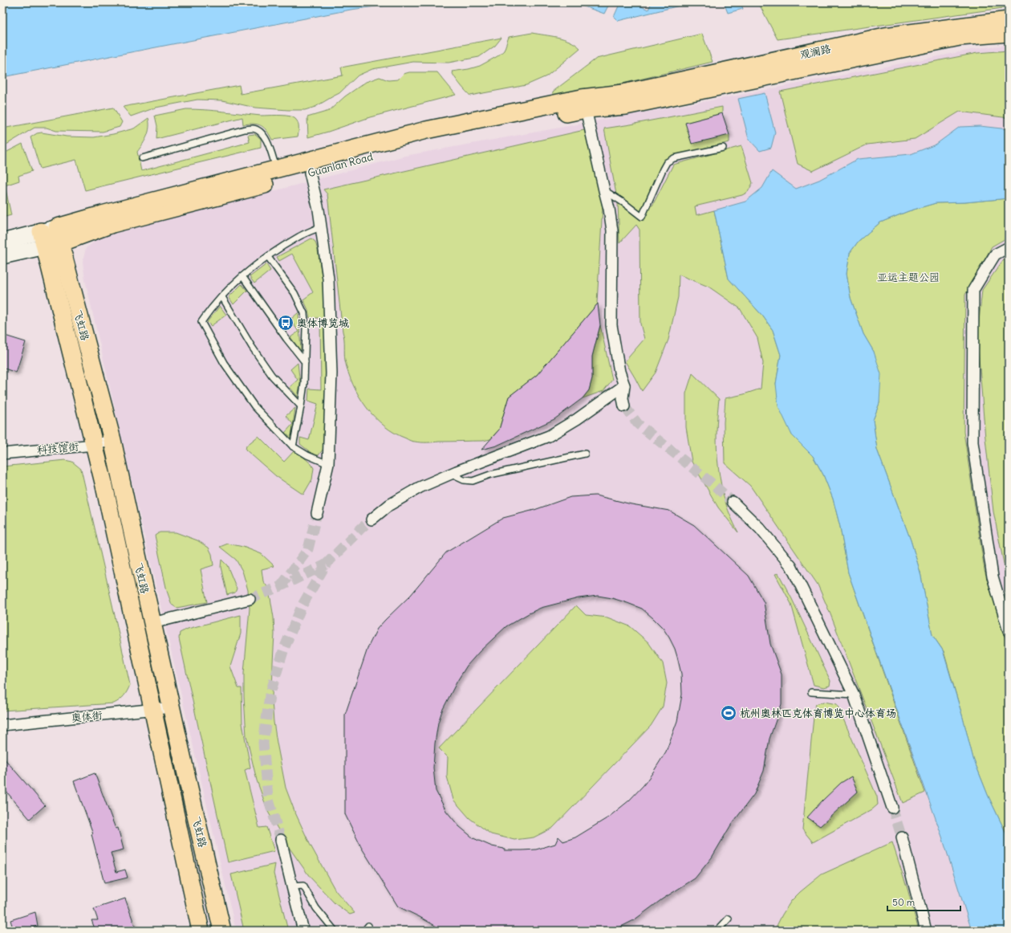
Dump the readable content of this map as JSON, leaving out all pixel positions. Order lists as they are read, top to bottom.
{
  "streets": {
    "main road": ["观澜路", "Guanlan Road", "飞虹路"],
    "street": ["科技馆街", "奥体街"]
  },
  "crossings": [
    ["观澜路", "Guanlan Road"],
    ["Guanlan Road", "飞虹路"],
    ["飞虹路", "科技馆街"],
    ["飞虹路", "奥体街"]
  ],
  "parks": ["亚运主题公园"],
  "places": {
    "bus stop": ["奥体博览城"],
    "sports": ["杭州奥林匹克体育博览中心体育场"]
  },
  "scale_bar": "50 m"
}
